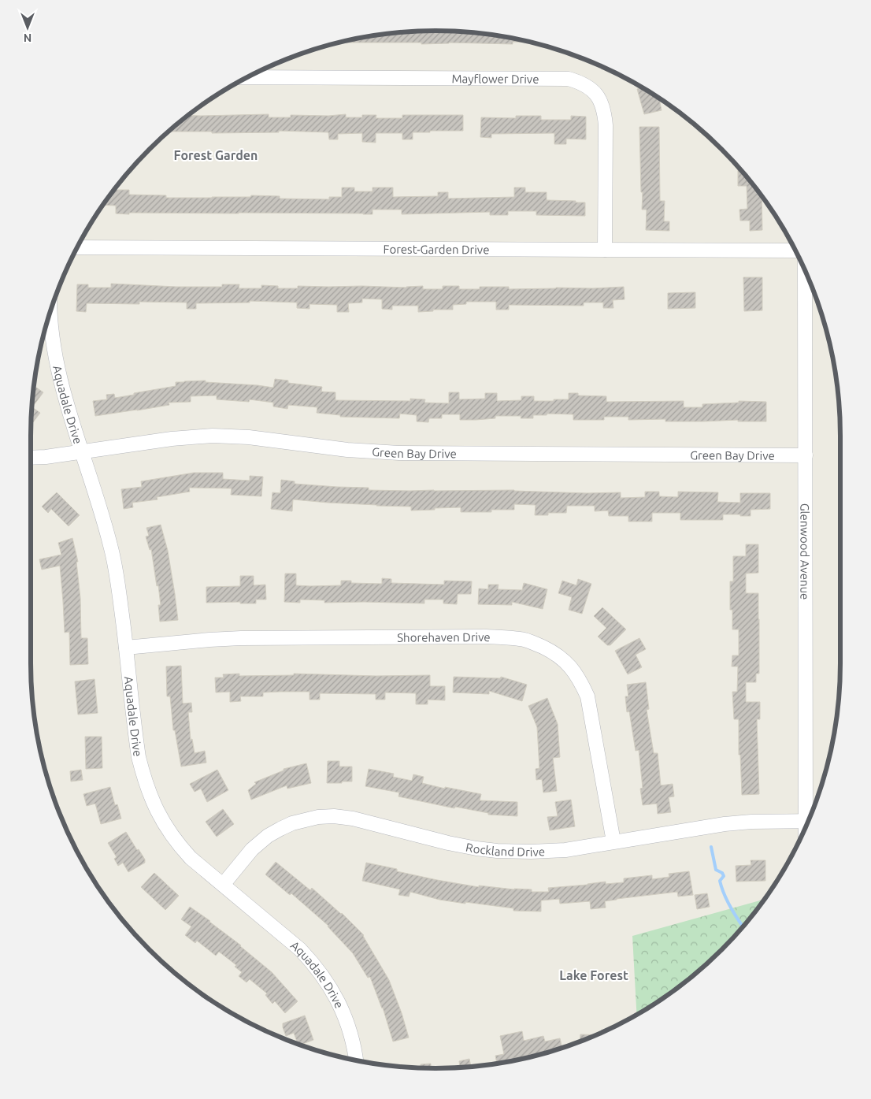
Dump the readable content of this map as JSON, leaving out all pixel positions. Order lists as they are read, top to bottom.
{
  "streets": {
    "street": [
      "Mayflower Drive",
      "Forest-Garden Drive",
      "Aquadale Drive",
      "Green Bay Drive",
      "Glenwood Avenue",
      "Shorehaven Drive",
      "Rockland Drive"
    ]
  },
  "crossings": [
    ["Mayflower Drive", "Forest-Garden Drive"],
    ["Aquadale Drive", "Green Bay Drive"],
    ["Aquadale Drive", "Shorehaven Drive"],
    ["Aquadale Drive", "Rockland Drive"],
    ["Green Bay Drive", "Glenwood Avenue"],
    ["Shorehaven Drive", "Rockland Drive"]
  ],
  "districts": ["Forest Garden", "Lake Forest"],
  "north": "bottom"
}
